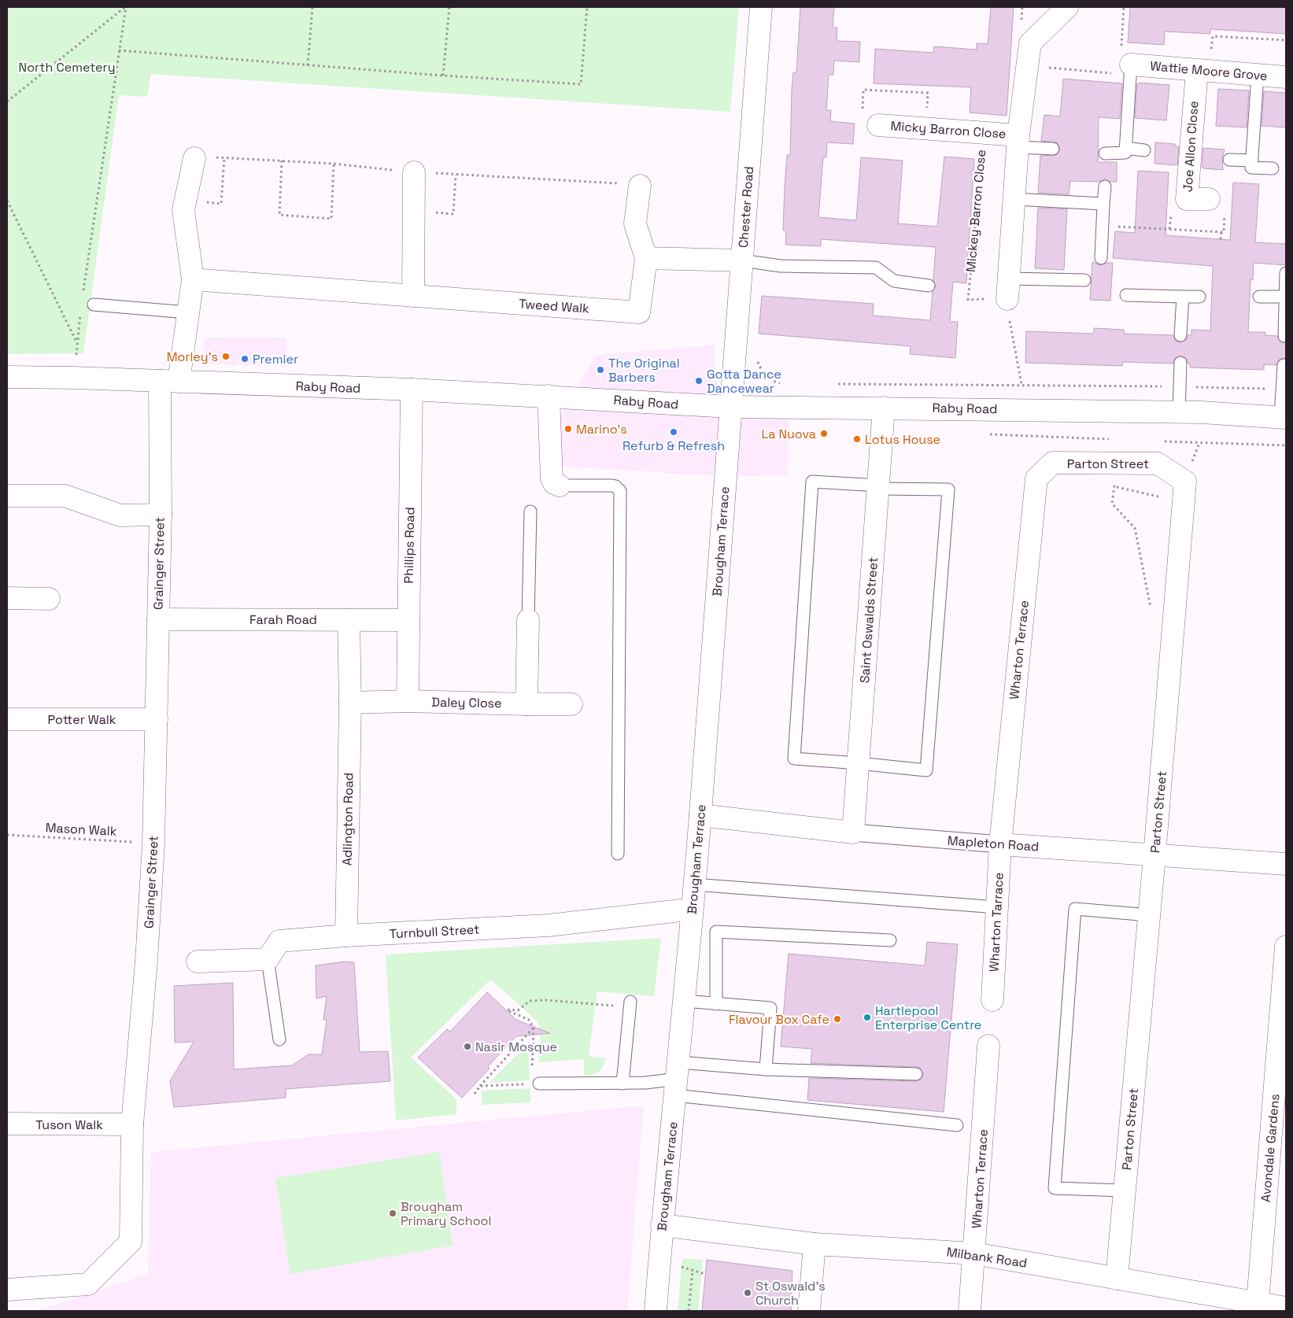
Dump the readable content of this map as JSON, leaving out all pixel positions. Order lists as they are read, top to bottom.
{
  "streets": {
    "street": [
      "Wattie Moore Grove",
      "Micky Barron Close",
      "Joe Allon Close",
      "Chester Road",
      "Tweed Walk",
      "Raby Road",
      "Parton Street",
      "Brougham Terrace",
      "Phillips Road",
      "Grainger Street",
      "Farah Road",
      "Saint Oswalds Street",
      "Wharton Terrace",
      "Daley Close",
      "Potter Walk",
      "Adlington Road",
      "Mapleton Road",
      "Wharton Tarrace",
      "Turnbull Street",
      "Tuson Walk",
      "Avondale Gardens",
      "Milbank Road"
    ],
    "path": ["Mickey Barron Close", "Mason Walk"]
  },
  "crossings": [
    ["Wattie Moore Grove", "Joe Allon Close"],
    ["Chester Road", "Raby Road"],
    ["Chester Road", "Brougham Terrace"],
    ["Tweed Walk", "Grainger Street"],
    ["Raby Road", "Brougham Terrace"],
    ["Raby Road", "Phillips Road"],
    ["Raby Road", "Grainger Street"],
    ["Raby Road", "Saint Oswalds Street"],
    ["Parton Street", "Wharton Terrace"],
    ["Parton Street", "Mapleton Road"],
    ["Parton Street", "Milbank Road"],
    ["Brougham Terrace", "Mapleton Road"],
    ["Brougham Terrace", "Milbank Road"],
    ["Phillips Road", "Farah Road"],
    ["Phillips Road", "Daley Close"],
    ["Grainger Street", "Farah Road"],
    ["Grainger Street", "Potter Walk"],
    ["Grainger Street", "Mason Walk"],
    ["Grainger Street", "Tuson Walk"],
    ["Farah Road", "Adlington Road"],
    ["Saint Oswalds Street", "Mapleton Road"],
    ["Wharton Terrace", "Mapleton Road"],
    ["Wharton Terrace", "Wharton Tarrace"],
    ["Wharton Terrace", "Milbank Road"],
    ["Adlington Road", "Turnbull Street"],
    ["Mapleton Road", "Wharton Tarrace"],
    ["Avondale Gardens", "Milbank Road"]
  ],
  "parks": ["North Cemetery"],
  "places": [
    "Morley's",
    "Premier",
    "The Original Barbers",
    "Gotta Dance Dancewear",
    "Marino's",
    "Refurb & Refresh",
    "La Nuova",
    "Lotus House",
    "Hartlepool Enterprise Centre",
    "Flavour Box Cafe",
    "Nasir Mosque",
    "Brougham Primary School",
    "St Oswald's Church"
  ]
}
